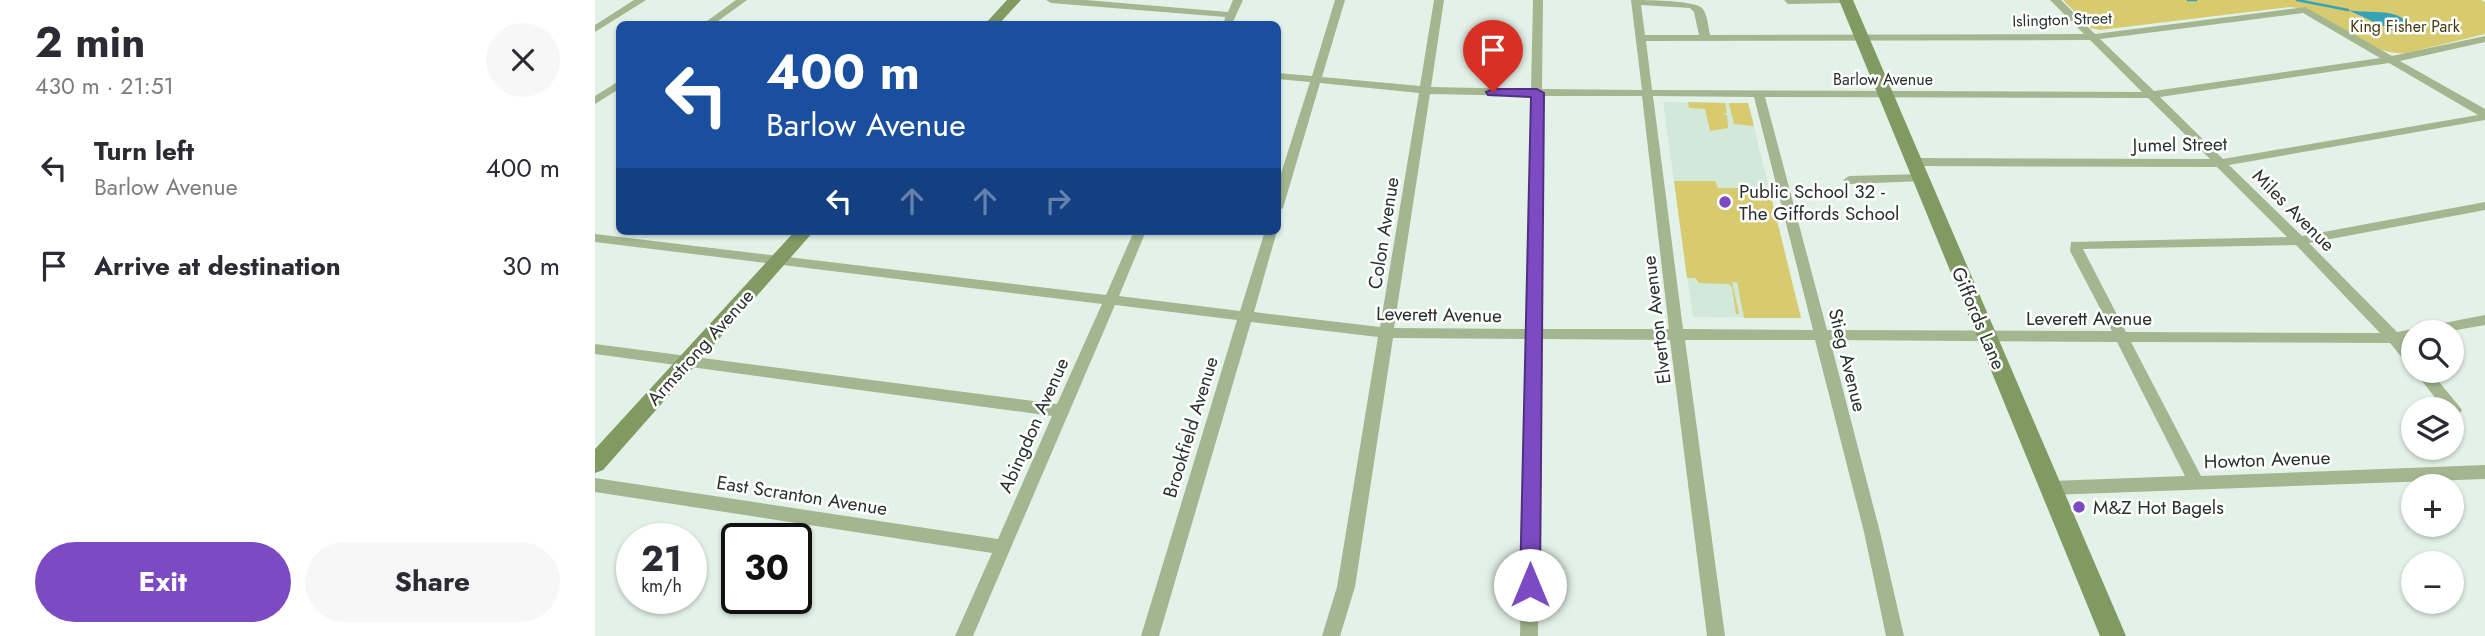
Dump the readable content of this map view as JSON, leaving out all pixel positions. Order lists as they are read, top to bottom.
{
  "streets": {
    "street": [
      "Islington Street",
      "Barlow Avenue",
      "Jumel Street",
      "Miles Avenue",
      "Colon Avenue",
      "Leverett Avenue",
      "Giffords Lane",
      "Elverton Avenue",
      "Armstrong Avenue",
      "Stieg Avenue",
      "Abingdon Avenue",
      "Brookfield Avenue",
      "Howton Avenue",
      "East Scranton Avenue"
    ]
  },
  "crossings": [
    ["Islington Street", "Barlow Avenue"],
    ["Islington Street", "Miles Avenue"],
    ["Islington Street", "Giffords Lane"],
    ["Islington Street", "Elverton Avenue"],
    ["Barlow Avenue", "Miles Avenue"],
    ["Barlow Avenue", "Colon Avenue"],
    ["Barlow Avenue", "Giffords Lane"],
    ["Barlow Avenue", "Elverton Avenue"],
    ["Barlow Avenue", "Stieg Avenue"],
    ["Jumel Street", "Miles Avenue"],
    ["Jumel Street", "Giffords Lane"],
    ["Miles Avenue", "Leverett Avenue"],
    ["Colon Avenue", "Leverett Avenue"],
    ["Leverett Avenue", "Giffords Lane"],
    ["Leverett Avenue", "Elverton Avenue"],
    ["Leverett Avenue", "Armstrong Avenue"],
    ["Leverett Avenue", "Stieg Avenue"],
    ["Leverett Avenue", "Abingdon Avenue"],
    ["Leverett Avenue", "Brookfield Avenue"],
    ["Giffords Lane", "Howton Avenue"],
    ["Abingdon Avenue", "East Scranton Avenue"]
  ],
  "parks": ["King Fisher Park"],
  "places": ["Public School 32 - The Giffords School", "M&Z Hot Bagels"],
  "page": {
    "heading": ["2 min", "430 m · 21:51"],
    "turn": ["400 m", "Barlow Avenue"],
    "list": [
      {
        "name": "Turn left",
        "note": "Barlow Avenue",
        "value": "400 m"
      },
      {
        "name": "Arrive at destination",
        "value": "30 m"
      }
    ],
    "map_buttons": ["+", "−"],
    "speed": "21 km/h",
    "limit": "30",
    "buttons": ["Exit", "Share"]
  }
}
